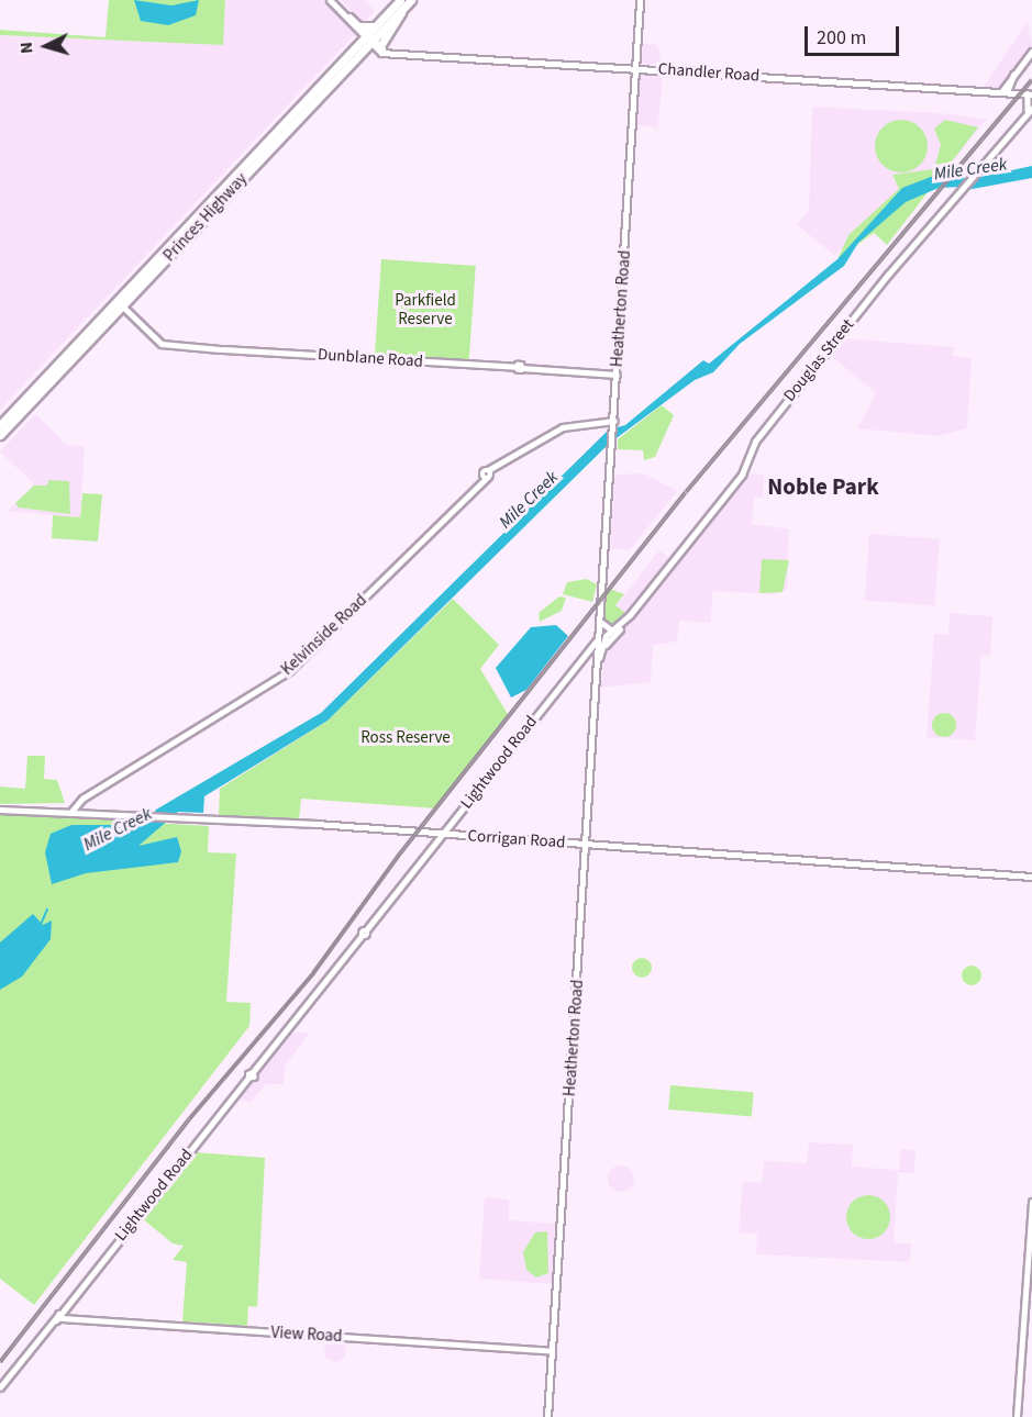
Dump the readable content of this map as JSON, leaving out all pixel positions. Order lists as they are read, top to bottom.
{
  "streets": {
    "highway": ["Princes Highway"],
    "main road": [
      "Chandler Road",
      "Heatherton Road",
      "Dunblane Road",
      "Douglas Street",
      "Kelvinside Road",
      "Lightwood Road",
      "Corrigan Road",
      "View Road"
    ]
  },
  "crossings": [
    ["Chandler Road", "Princes Highway"],
    ["Chandler Road", "Heatherton Road"],
    ["Princes Highway", "Dunblane Road"],
    ["Heatherton Road", "Dunblane Road"],
    ["Heatherton Road", "Douglas Street"],
    ["Heatherton Road", "Kelvinside Road"],
    ["Heatherton Road", "Lightwood Road"],
    ["Heatherton Road", "Corrigan Road"],
    ["Heatherton Road", "View Road"],
    ["Kelvinside Road", "Corrigan Road"],
    ["Lightwood Road", "Corrigan Road"],
    ["Lightwood Road", "View Road"]
  ],
  "districts": ["Noble Park"],
  "water": ["Mile Creek"],
  "parks": ["Parkfield Reserve", "Ross Reserve"],
  "scale_bar": "200 m",
  "north": "left"
}
